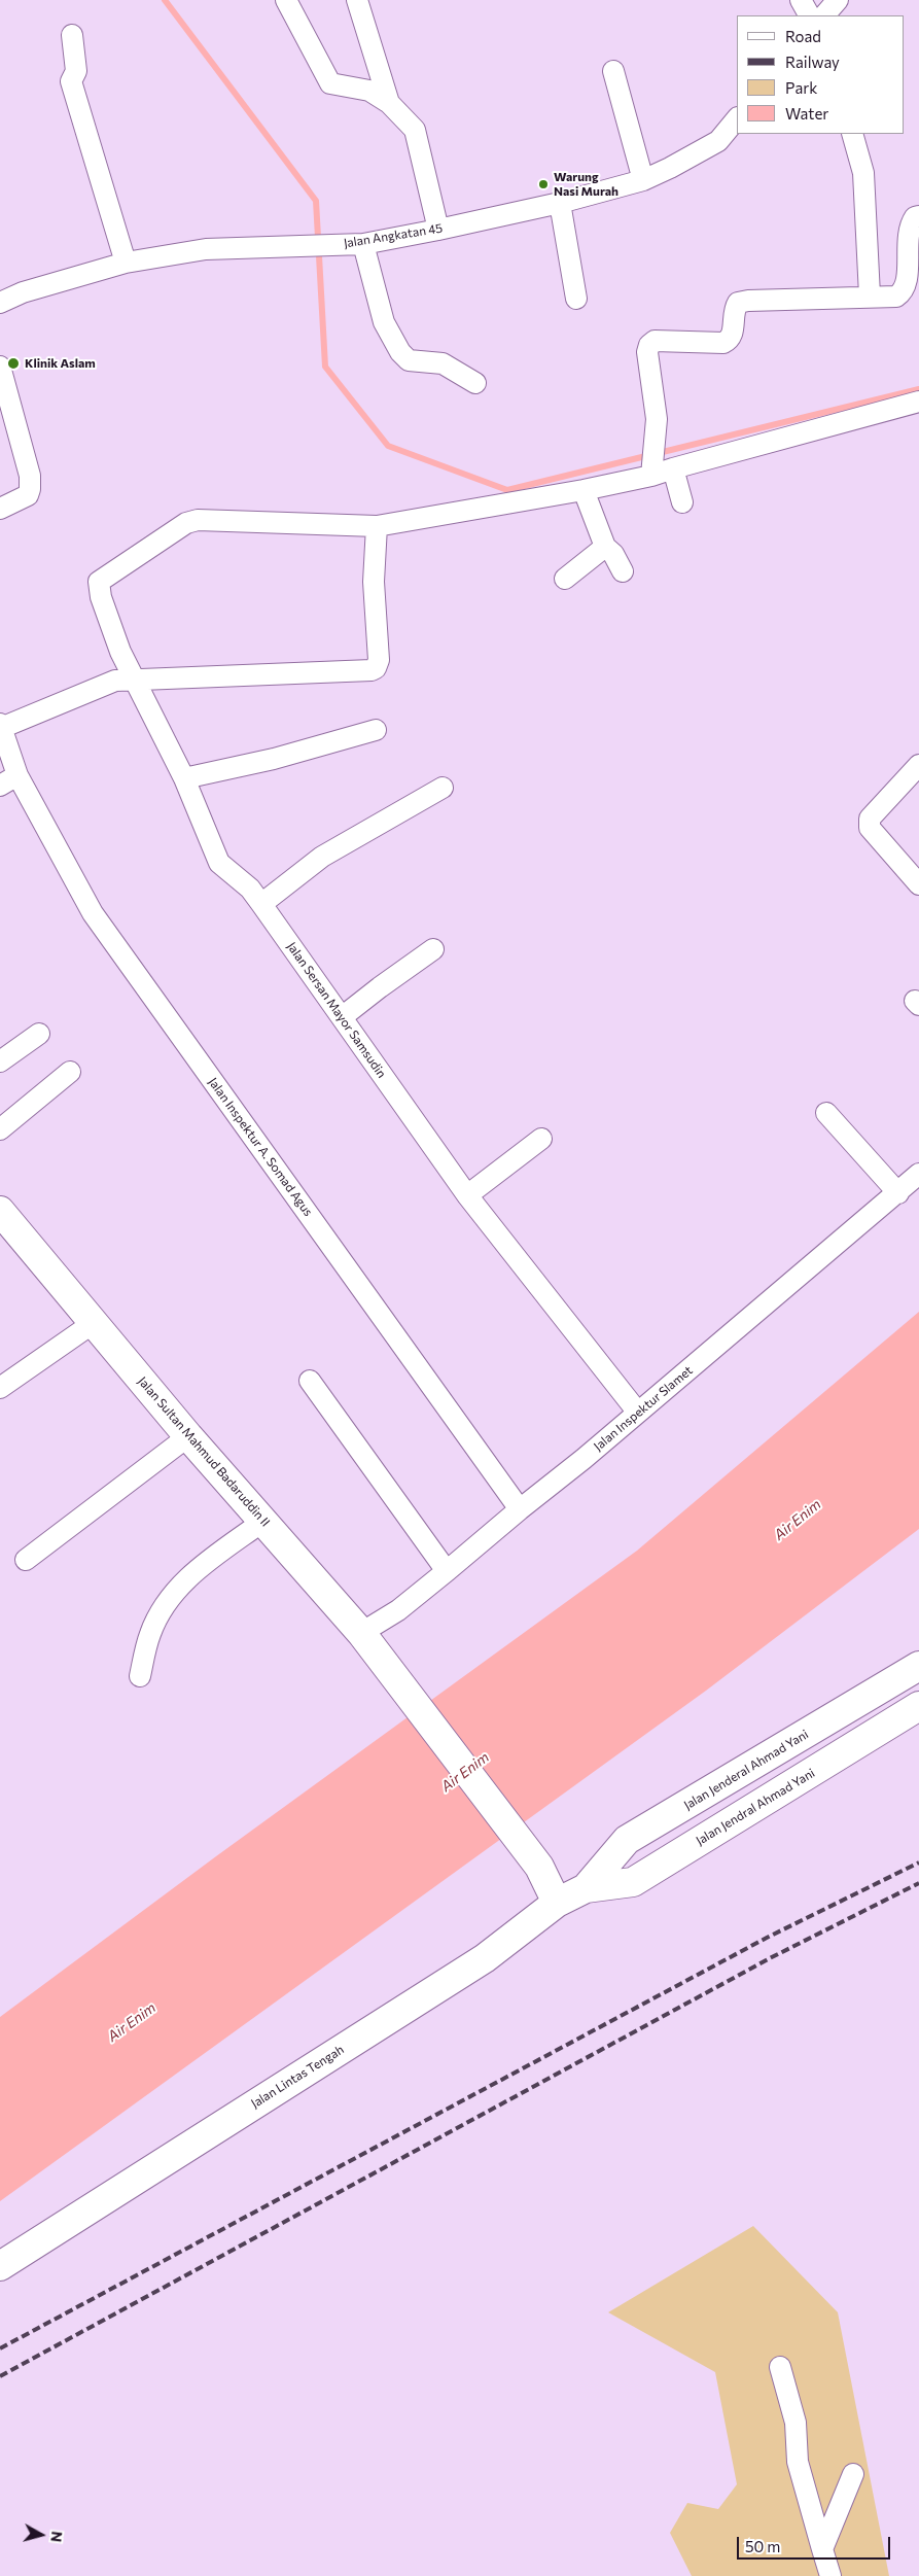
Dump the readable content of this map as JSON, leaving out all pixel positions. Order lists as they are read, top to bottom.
{
  "streets": {
    "highway": [
      "Jalan Sultan Mahmud Badaruddin II",
      "Jalan Jenderal Ahmad Yani",
      "Jalan Jendral Ahmad Yani",
      "Jalan Lintas Tengah"
    ],
    "street": [
      "Jalan Angkatan 45",
      "Jalan Sersan Mayor Samsudin",
      "Jalan Inspektur A. Somad Agus",
      "Jalan Inspektur Slamet"
    ]
  },
  "crossings": [
    ["Jalan Sersan Mayor Samsudin", "Jalan Inspektur Slamet"],
    ["Jalan Inspektur A. Somad Agus", "Jalan Inspektur Slamet"],
    ["Jalan Inspektur Slamet", "Jalan Sultan Mahmud Badaruddin II"],
    ["Jalan Sultan Mahmud Badaruddin II", "Jalan Lintas Tengah"],
    ["Jalan Jenderal Ahmad Yani", "Jalan Jendral Ahmad Yani"],
    ["Jalan Jenderal Ahmad Yani", "Jalan Lintas Tengah"],
    ["Jalan Jendral Ahmad Yani", "Jalan Lintas Tengah"]
  ],
  "water": ["Air Enim"],
  "places": ["Warung Nasi Murah", "Klinik Aslam"],
  "legend": [
    "Road",
    "Railway",
    "Park",
    "Water"
  ],
  "scale_bar": "50 m",
  "north": "right"
}
